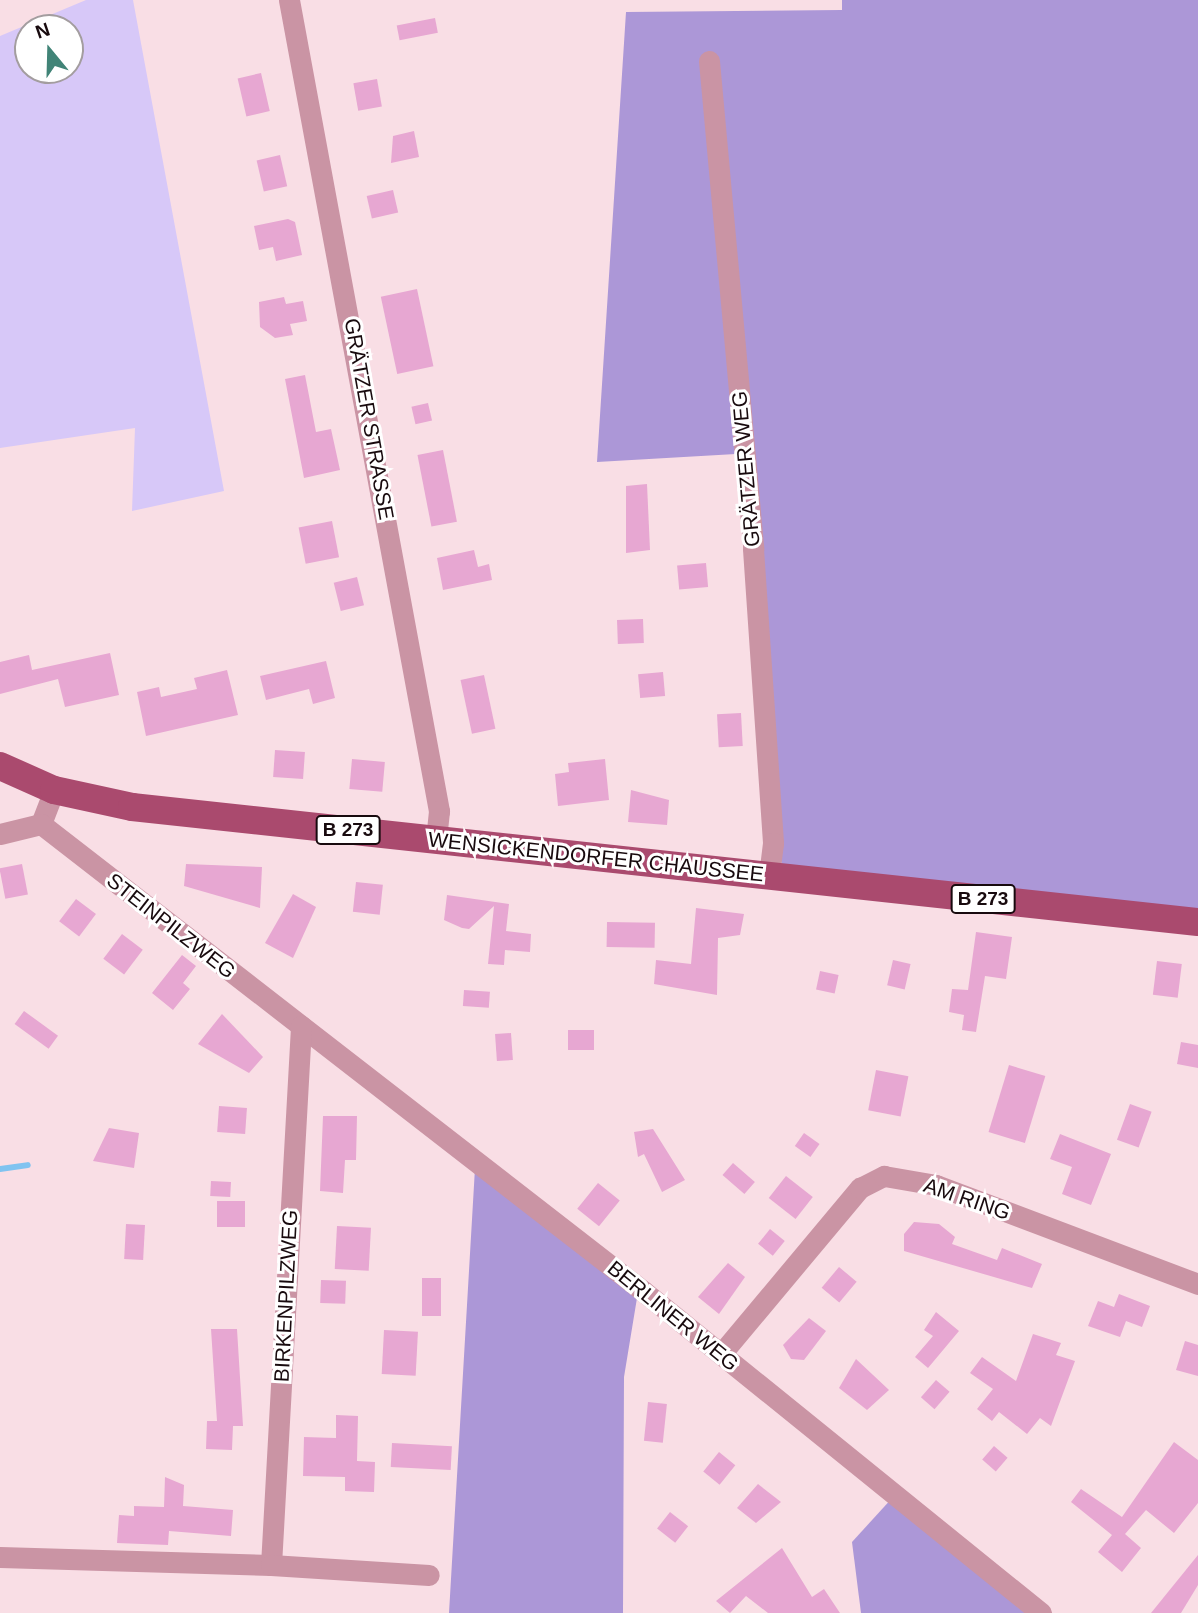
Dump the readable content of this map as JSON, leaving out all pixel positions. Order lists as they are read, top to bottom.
{
  "streets": {
    "main road": ["B 273", "WENSICKENDORFER CHAUSSEE"],
    "street": [
      "GRÄTZER STRASSE",
      "GRÄTZER WEG",
      "STEINPILZWEG",
      "AM RING",
      "BIRKENPILZWEG",
      "BERLINER WEG"
    ]
  },
  "crossings": [
    ["GRÄTZER STRASSE", "WENSICKENDORFER CHAUSSEE"],
    ["GRÄTZER WEG", "WENSICKENDORFER CHAUSSEE"],
    ["STEINPILZWEG", "BIRKENPILZWEG"],
    ["STEINPILZWEG", "BERLINER WEG"],
    ["AM RING", "BERLINER WEG"],
    ["BIRKENPILZWEG", "BERLINER WEG"]
  ],
  "north": "top"
}
